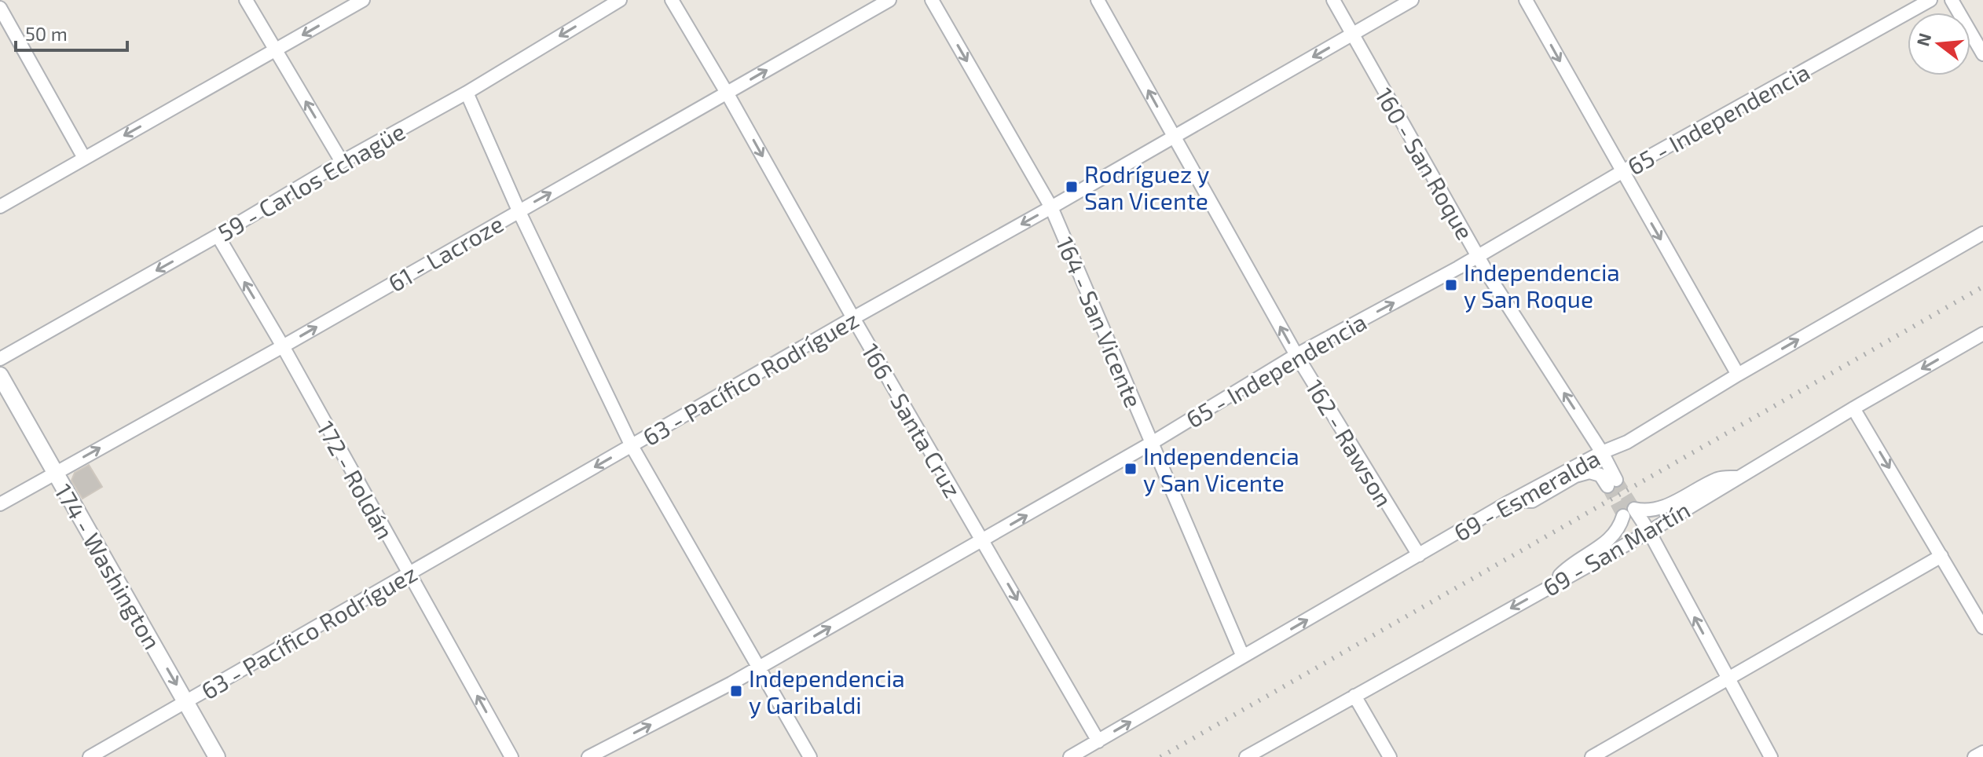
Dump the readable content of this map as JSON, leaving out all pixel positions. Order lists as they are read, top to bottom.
{
  "streets": {
    "street": [
      "65 - Independencia",
      "160 - San Roque",
      "59 - Carlos Echagüe",
      "61 - Lacroze",
      "164 - San Vicente",
      "63 - Pacífico Rodríguez",
      "166 - Santa Cruz",
      "162 - Rawson",
      "172 - Roldán",
      "69 - Esmeralda",
      "69 - San Martín",
      "174 - Washington"
    ]
  },
  "crossings": [
    ["65 - Independencia", "160 - San Roque"],
    ["65 - Independencia", "164 - San Vicente"],
    ["65 - Independencia", "166 - Santa Cruz"],
    ["65 - Independencia", "162 - Rawson"],
    ["160 - San Roque", "63 - Pacífico Rodríguez"],
    ["160 - San Roque", "69 - Esmeralda"],
    ["59 - Carlos Echagüe", "172 - Roldán"],
    ["61 - Lacroze", "166 - Santa Cruz"],
    ["61 - Lacroze", "172 - Roldán"],
    ["61 - Lacroze", "174 - Washington"],
    ["164 - San Vicente", "63 - Pacífico Rodríguez"],
    ["164 - San Vicente", "69 - Esmeralda"],
    ["63 - Pacífico Rodríguez", "166 - Santa Cruz"],
    ["63 - Pacífico Rodríguez", "162 - Rawson"],
    ["63 - Pacífico Rodríguez", "172 - Roldán"],
    ["63 - Pacífico Rodríguez", "174 - Washington"],
    ["166 - Santa Cruz", "69 - Esmeralda"],
    ["162 - Rawson", "69 - Esmeralda"]
  ],
  "one_way": [
    "65 - Independencia",
    "59 - Carlos Echagüe",
    "61 - Lacroze",
    "63 - Pacífico Rodríguez",
    "166 - Santa Cruz",
    "162 - Rawson",
    "172 - Roldán",
    "69 - Esmeralda",
    "69 - San Martín",
    "174 - Washington"
  ],
  "places": {
    "transit": [
      "Rodríguez y San Vicente",
      "Independencia y San Roque",
      "Independencia y San Vicente",
      "Independencia y Garibaldi"
    ]
  },
  "scale_bar": "50 m",
  "north": "left"
}
